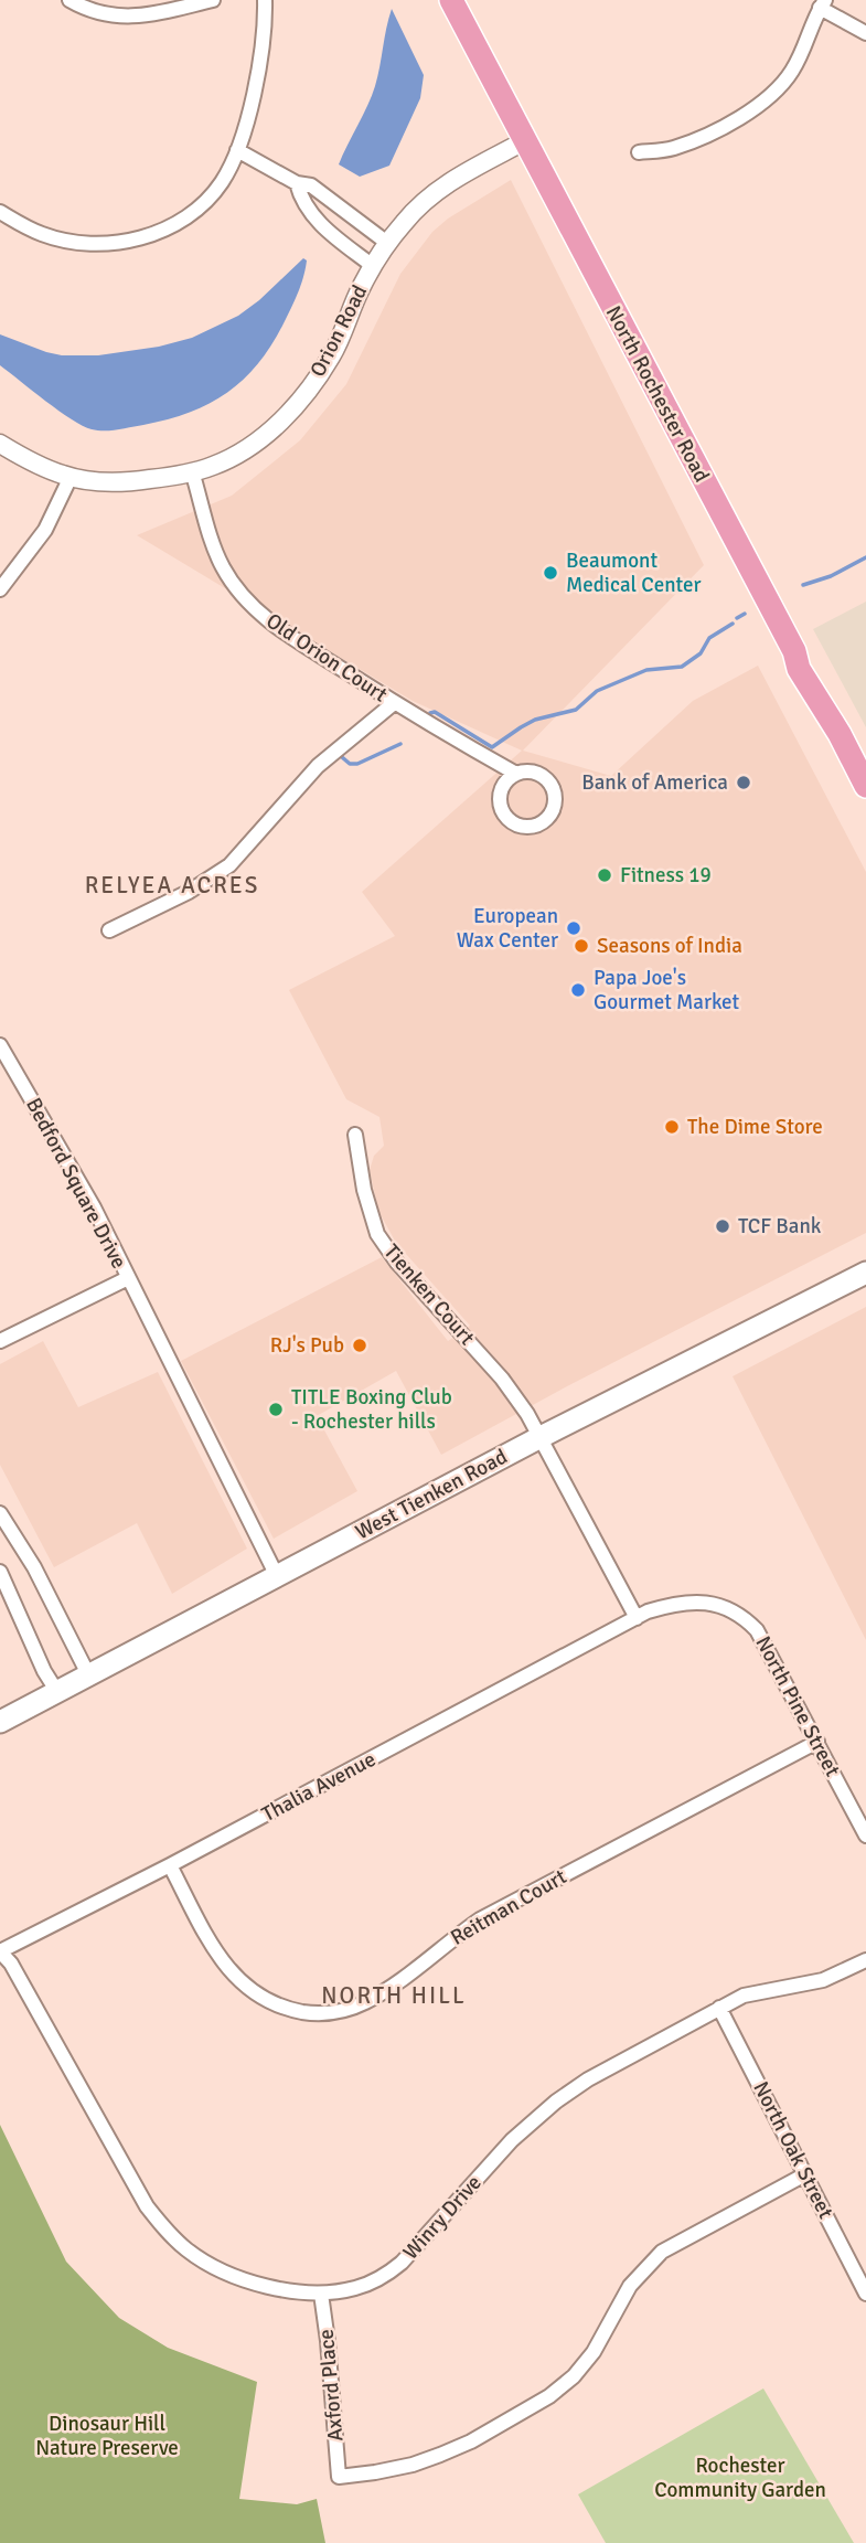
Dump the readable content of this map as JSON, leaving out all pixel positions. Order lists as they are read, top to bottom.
{
  "streets": {
    "main road": ["North Rochester Road", "West Tienken Road"],
    "street": [
      "Orion Road",
      "Old Orion Court",
      "Bedford Square Drive",
      "Tienken Court",
      "North Pine Street",
      "Thalia Avenue",
      "Reitman Court",
      "North Oak Street",
      "Winry Drive",
      "Axford Place"
    ]
  },
  "crossings": [
    ["Orion Road", "North Rochester Road"],
    ["Orion Road", "Old Orion Court"],
    ["Tienken Court", "West Tienken Road"],
    ["North Pine Street", "Thalia Avenue"],
    ["North Pine Street", "Reitman Court"],
    ["Thalia Avenue", "Reitman Court"],
    ["Thalia Avenue", "Winry Drive"],
    ["North Oak Street", "Winry Drive"],
    ["North Oak Street", "Axford Place"],
    ["Winry Drive", "Axford Place"]
  ],
  "districts": ["RELYEA ACRES", "NORTH HILL"],
  "parks": ["Dinosaur Hill Nature Preserve", "Rochester Community Garden"],
  "places": [
    "Beaumont Medical Center",
    "Bank of America",
    "Fitness 19",
    "European Wax Center",
    "Seasons of India",
    "Papa Joe's Gourmet Market",
    "The Dime Store",
    "TCF Bank",
    "RJ's Pub",
    "TITLE Boxing Club - Rochester hills"
  ]
}
